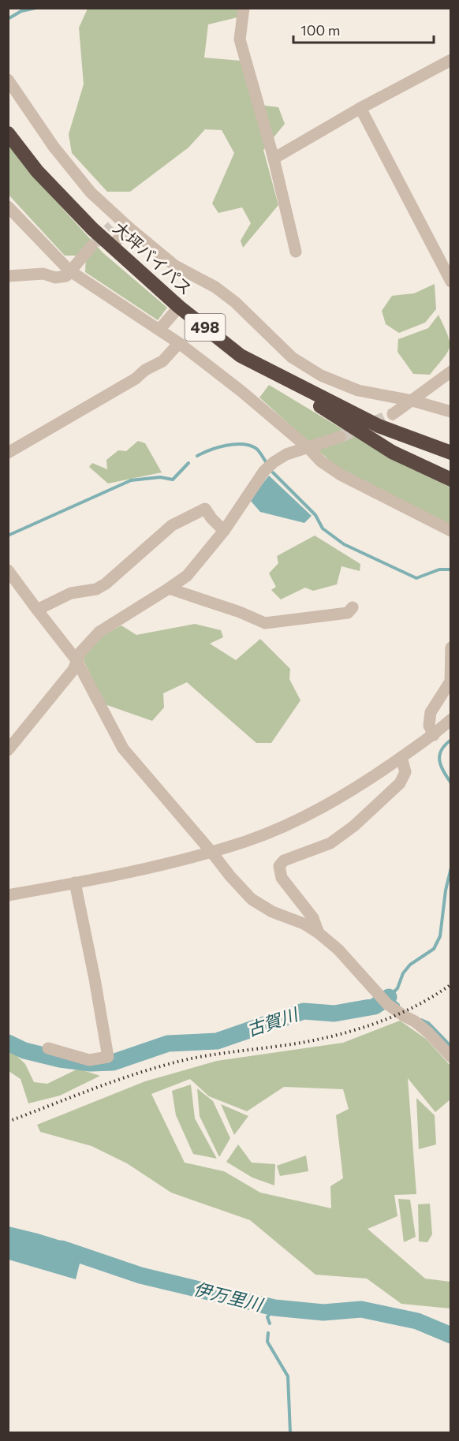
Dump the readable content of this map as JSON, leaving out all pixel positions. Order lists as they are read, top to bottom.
{
  "streets": {
    "highway": ["大坪バイパス", "498"]
  },
  "water": ["古賀川", "伊万里川"],
  "scale_bar": "100 m"
}
